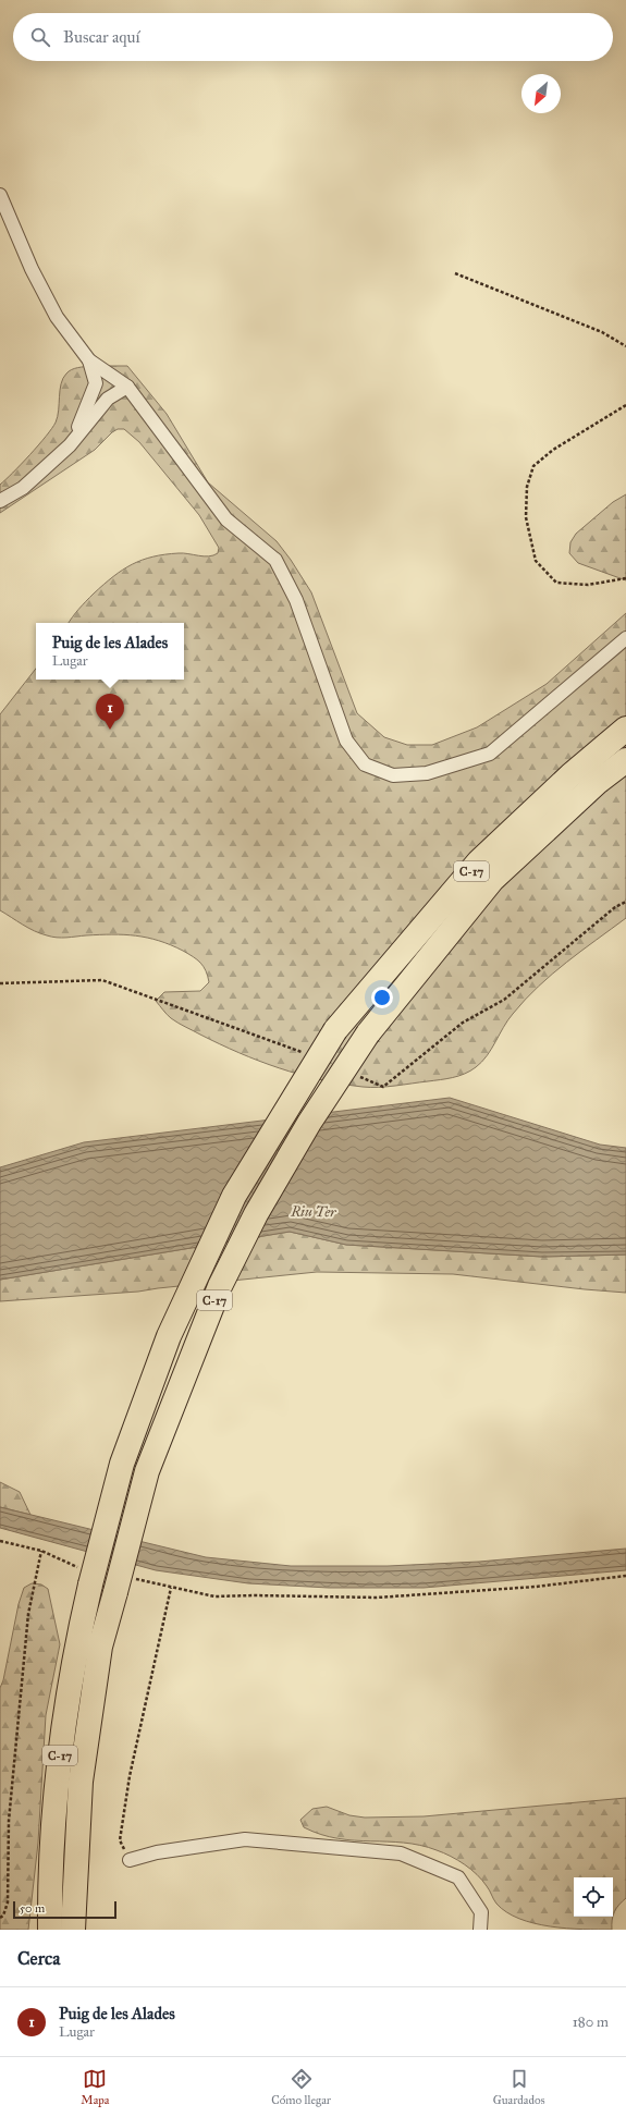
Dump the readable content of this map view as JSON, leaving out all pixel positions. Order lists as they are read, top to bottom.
{
  "streets": {
    "highway": ["C-17"]
  },
  "water": ["Riu Ter"],
  "scale_bar": "50 m",
  "north": "bottom left",
  "page": {
    "search": "Buscar aquí",
    "popup": ["Puig de les Alades", "Lugar"],
    "pins": "1",
    "scale": "50 m",
    "heading": "Cerca",
    "list": [
      {
        "mark": "1",
        "name": "Puig de les Alades",
        "note": "Lugar",
        "value": "180 m"
      }
    ],
    "nav": ["Mapa", "Cómo llegar", "Guardados"]
  }
}
